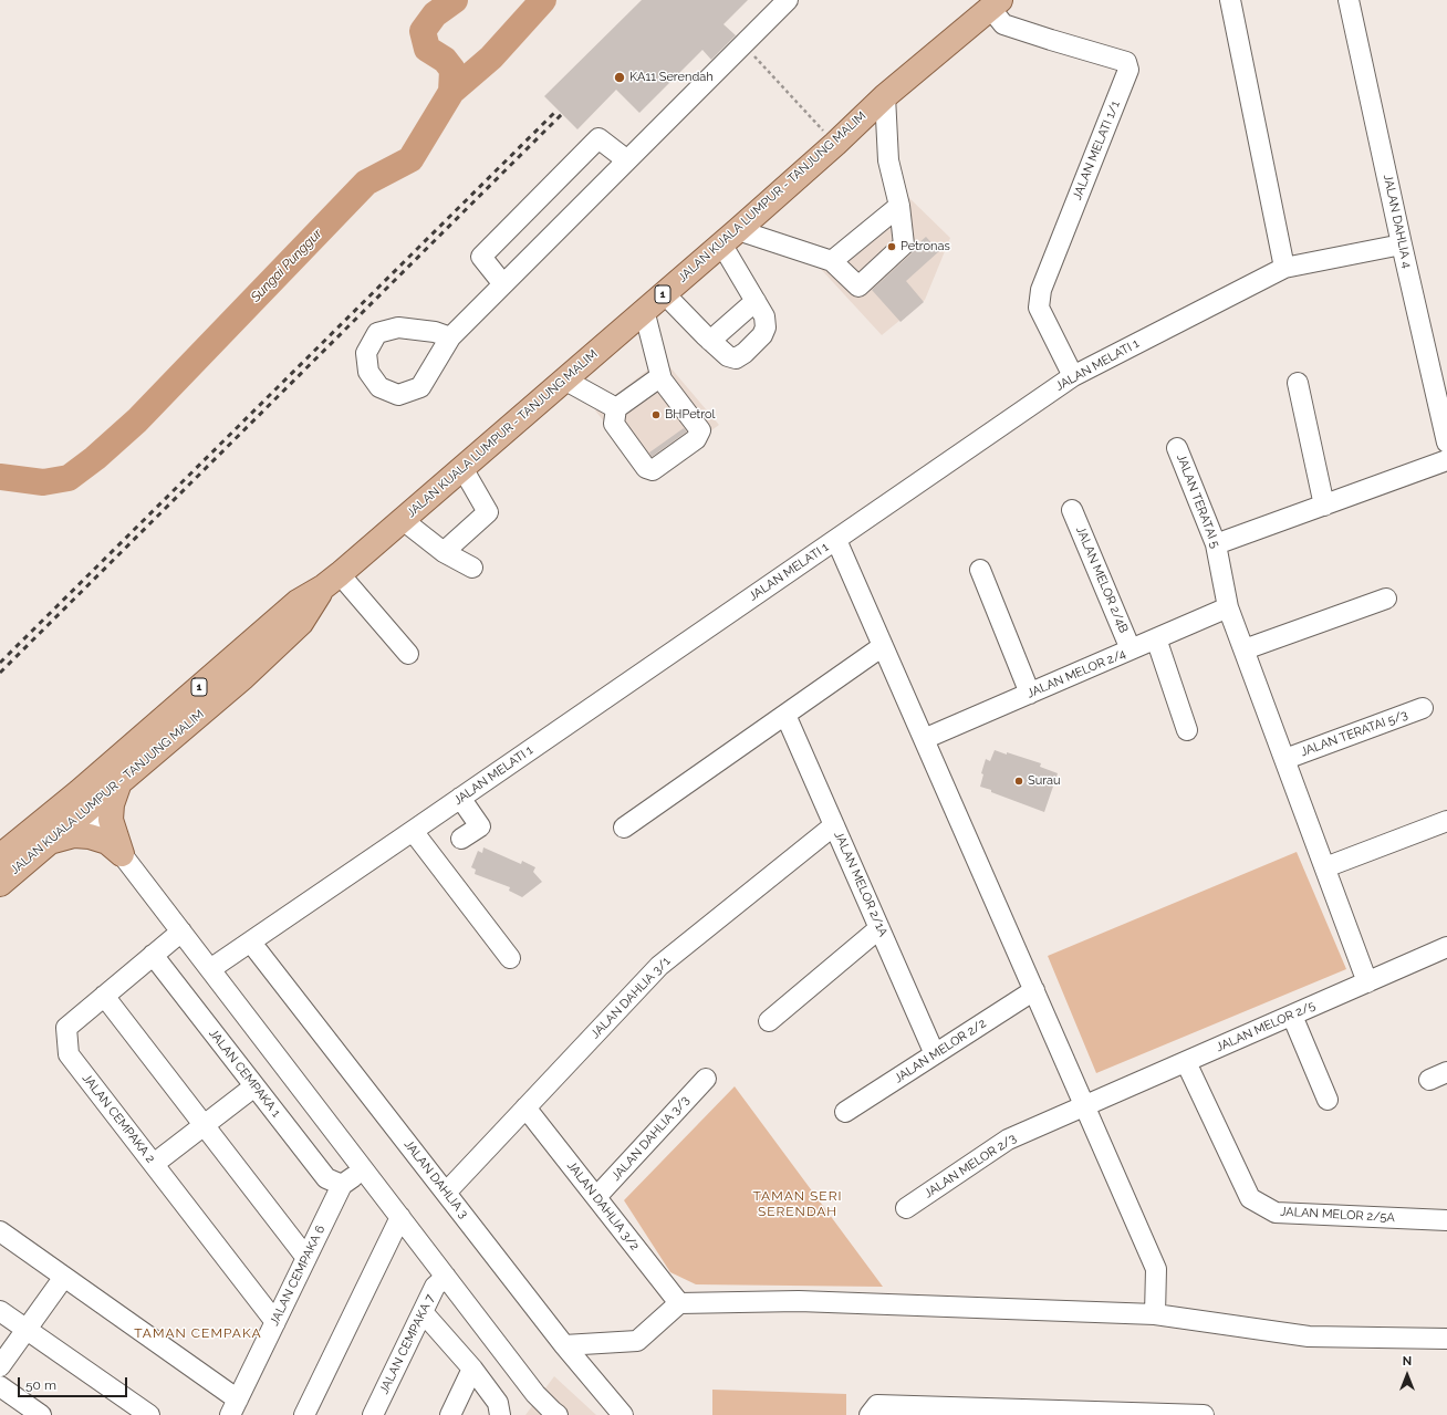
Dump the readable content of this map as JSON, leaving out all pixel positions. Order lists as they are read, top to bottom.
{
  "streets": {
    "main road": ["JALAN KUALA LUMPUR - TANJUNG MALIM", "1"],
    "street": [
      "JALAN MELATI 1/1",
      "JALAN DAHLIA 4",
      "JALAN MELATI 1",
      "JALAN TERATAI 5",
      "JALAN MELOR 2/4B",
      "JALAN MELOR 2/4",
      "JALAN TERATAI 5/3",
      "JALAN MELOR 2/1A",
      "JALAN DAHLIA 3/1",
      "JALAN MELOR 2/5",
      "JALAN MELOR 2/2",
      "JALAN CEMPAKA 1",
      "JALAN CEMPAKA 2",
      "JALAN DAHLIA 3/3",
      "JALAN MELOR 2/3",
      "JALAN DAHLIA 3",
      "JALAN DAHLIA 3/2",
      "JALAN MELOR 2/5A",
      "JALAN CEMPAKA 6",
      "JALAN CEMPAKA 7"
    ]
  },
  "crossings": [
    ["JALAN MELATI 1/1", "JALAN KUALA LUMPUR - TANJUNG MALIM"],
    ["JALAN MELATI 1/1", "JALAN MELATI 1"],
    ["JALAN DAHLIA 4", "JALAN MELATI 1"],
    ["JALAN MELATI 1", "JALAN DAHLIA 3"],
    ["JALAN TERATAI 5", "JALAN MELOR 2/4"],
    ["JALAN TERATAI 5", "JALAN TERATAI 5/3"],
    ["JALAN TERATAI 5", "JALAN MELOR 2/5"],
    ["JALAN MELOR 2/4B", "JALAN MELOR 2/4"],
    ["JALAN MELOR 2/1A", "JALAN DAHLIA 3/1"],
    ["JALAN MELOR 2/1A", "JALAN MELOR 2/2"],
    ["JALAN DAHLIA 3/1", "JALAN DAHLIA 3"],
    ["JALAN DAHLIA 3/1", "JALAN DAHLIA 3/2"],
    ["JALAN MELOR 2/5", "JALAN MELOR 2/3"],
    ["JALAN MELOR 2/5", "JALAN MELOR 2/5A"],
    ["JALAN CEMPAKA 1", "JALAN CEMPAKA 2"],
    ["JALAN CEMPAKA 1", "JALAN CEMPAKA 6"],
    ["JALAN CEMPAKA 2", "JALAN CEMPAKA 6"],
    ["JALAN DAHLIA 3/3", "JALAN DAHLIA 3/2"]
  ],
  "districts": ["TAMAN SERI SERENDAH", "TAMAN CEMPAKA"],
  "water": ["Sungai Punggur"],
  "places": [
    "KA11 Serendah",
    "Petronas",
    "BHPetrol",
    "Surau"
  ],
  "scale_bar": "50 m",
  "north": "top"
}
